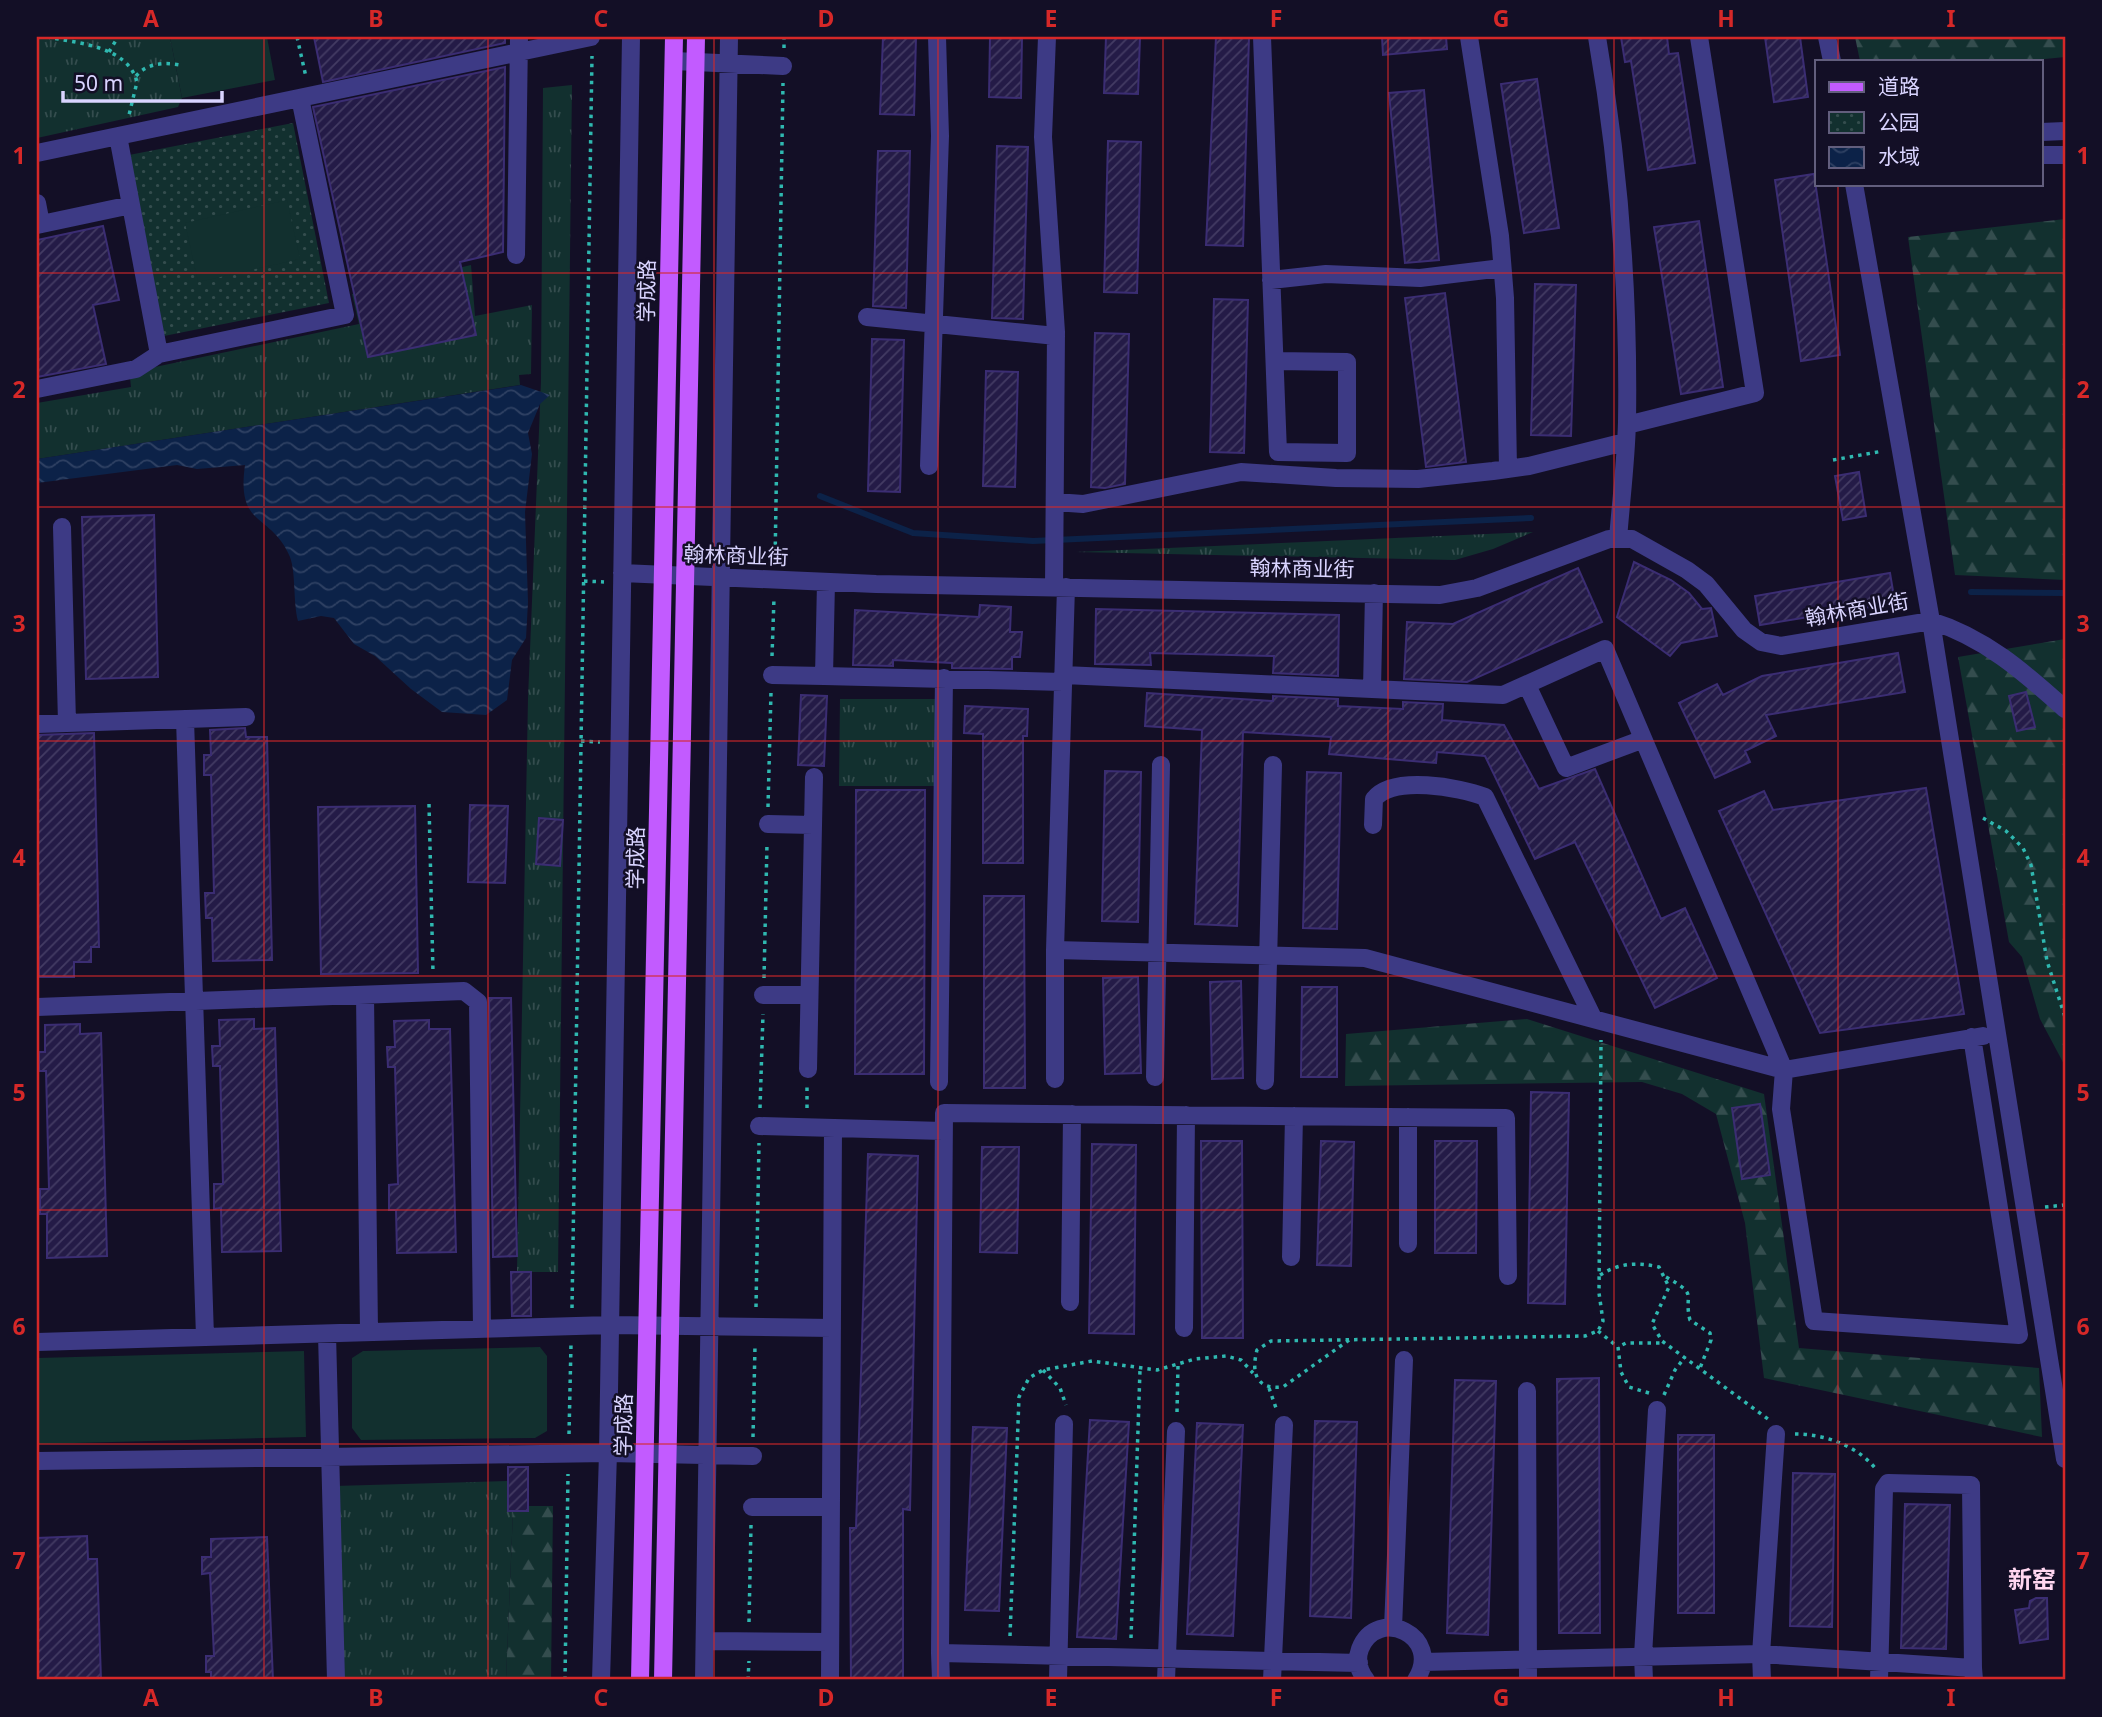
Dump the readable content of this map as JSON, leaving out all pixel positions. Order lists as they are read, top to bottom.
{
  "streets": {
    "main road": ["学成路"],
    "street": ["翰林商业街"]
  },
  "crossings": [
    ["学成路", "翰林商业街"]
  ],
  "districts": ["新窑"],
  "legend": ["道路", "公园", "水域"],
  "scale_bar": "50 m",
  "grid": {
    "columns": [
      "A",
      "B",
      "C",
      "D",
      "E",
      "F",
      "G",
      "H",
      "I"
    ],
    "rows": [
      "1",
      "2",
      "3",
      "4",
      "5",
      "6",
      "7"
    ]
  }
}
